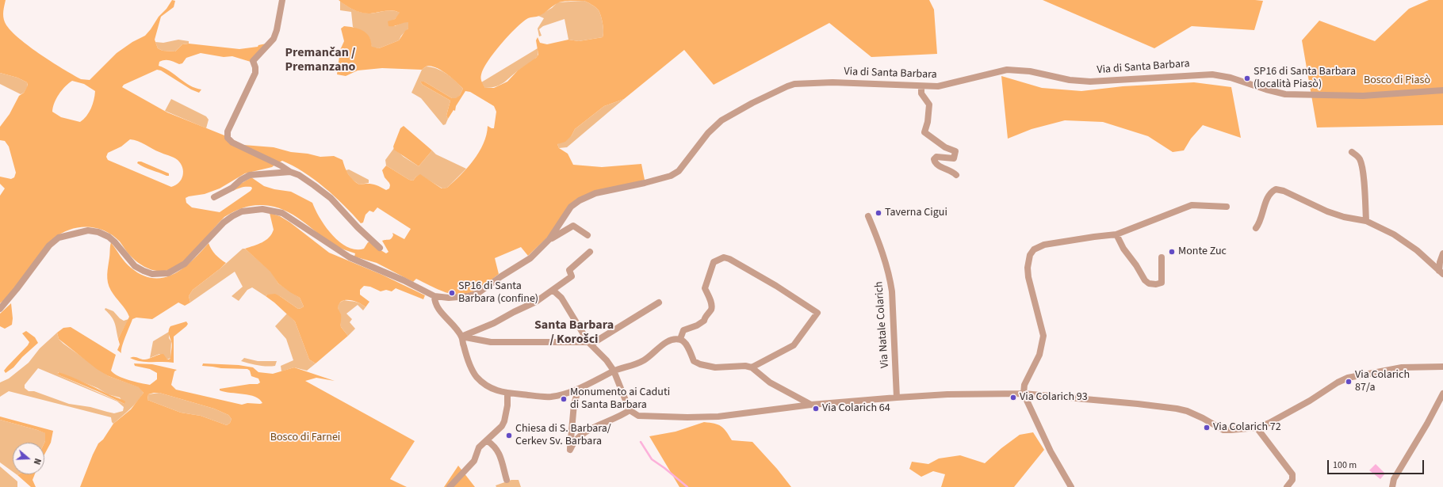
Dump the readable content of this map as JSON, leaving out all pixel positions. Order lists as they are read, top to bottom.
{
  "streets": {
    "street": ["Via di Santa Barbara", "Via Natale Colarich"]
  },
  "districts": ["Premančan / Premanzano", "Santa Barbara / Korošci"],
  "parks": ["Bosco di Piasò", "Bosco di Farnei"],
  "places": [
    "SP16 di Santa Barbara (località Piasò)",
    "Taverna Cigui",
    "Monte Zuc",
    "SP16 di Santa Barbara (confine)",
    "Via Colarich 87/a",
    "Via Colarich 93",
    "Monumento ai Caduti di Santa Barbara",
    "Via Colarich 64",
    "Via Colarich 72",
    "Chiesa di S. Barbara/ Cerkev Sv. Barbara"
  ],
  "scale_bar": "100 m",
  "north": "right"
}
